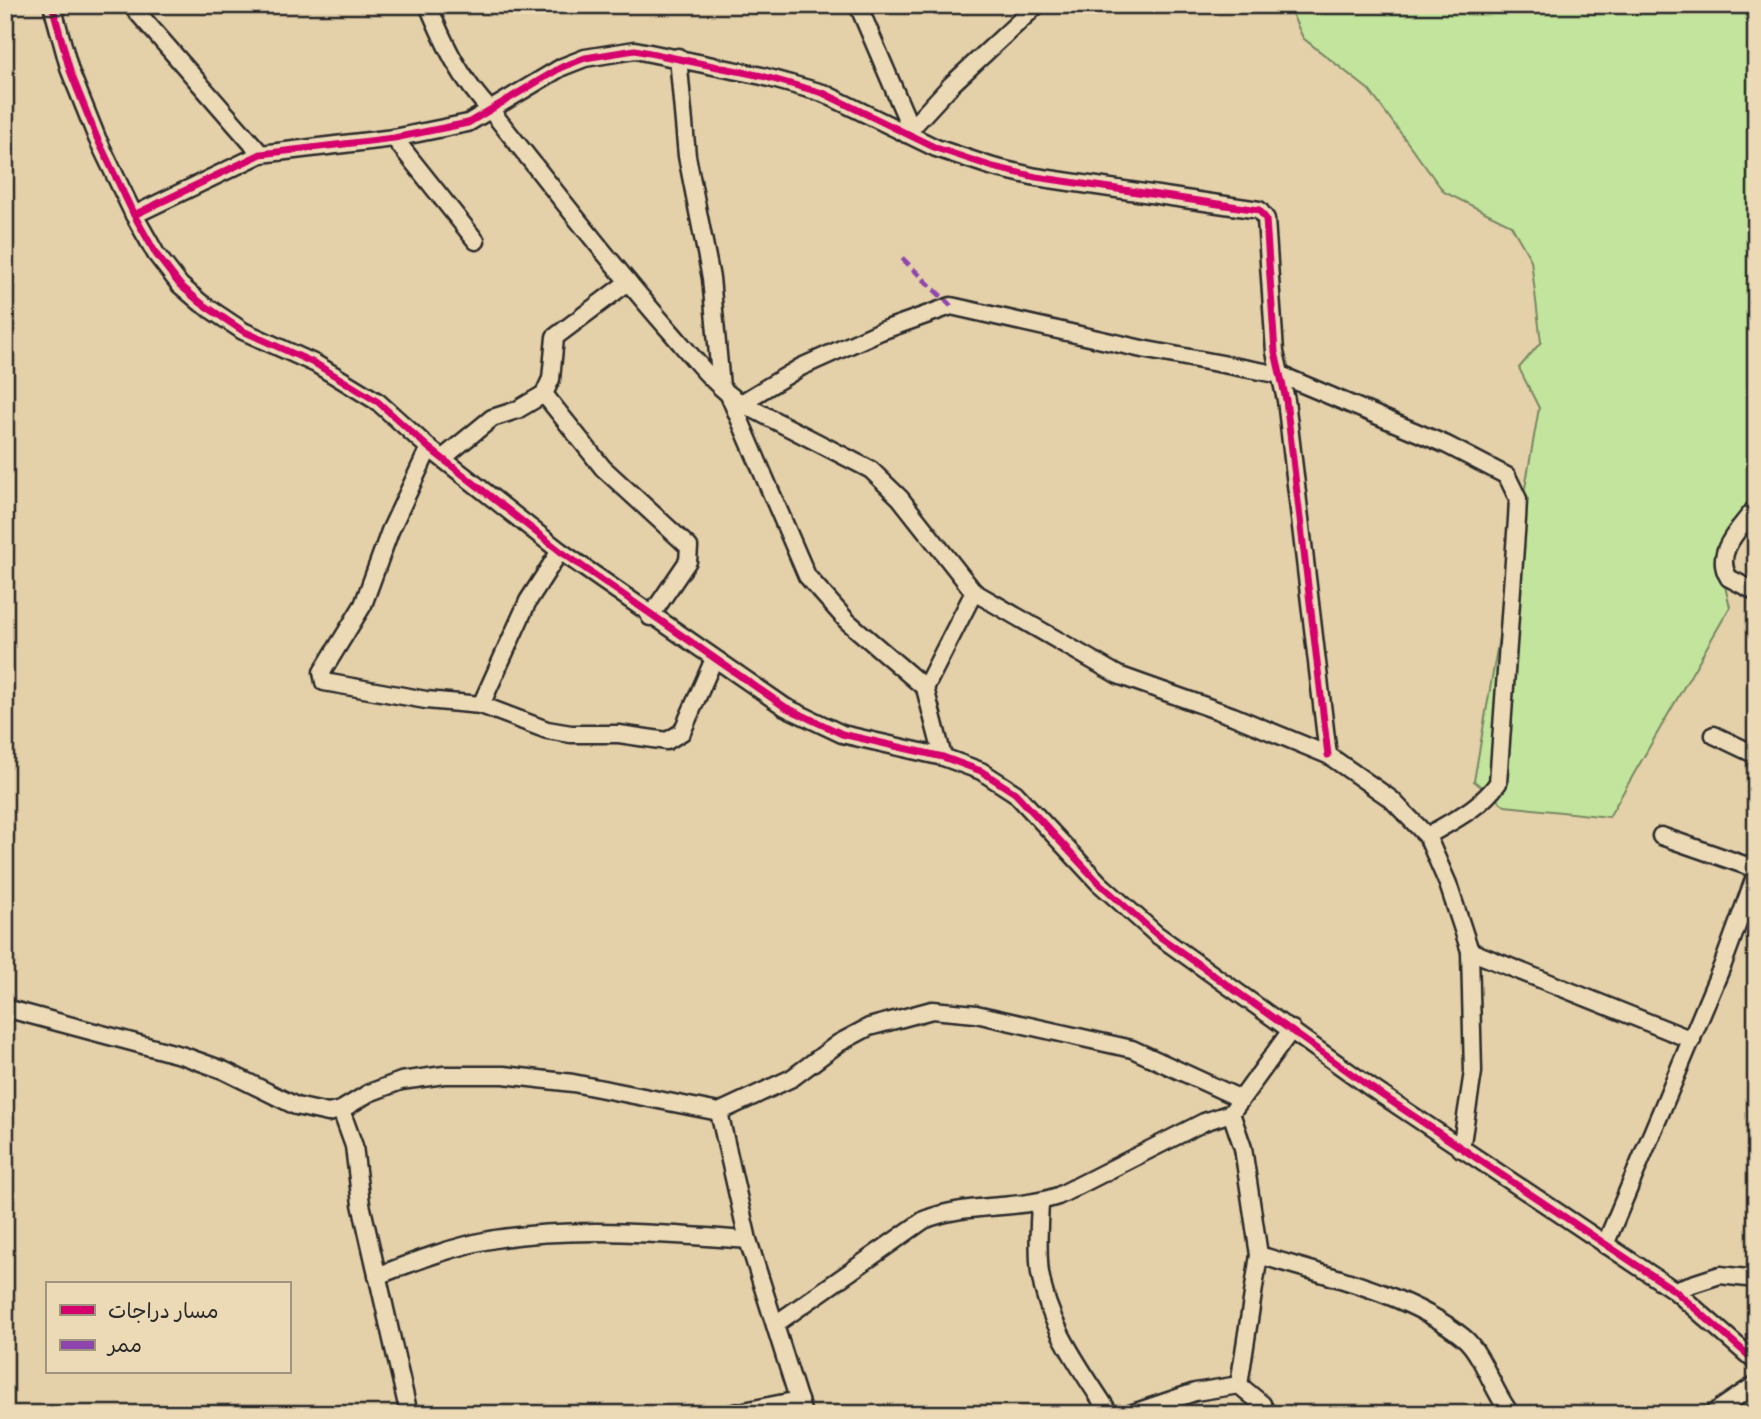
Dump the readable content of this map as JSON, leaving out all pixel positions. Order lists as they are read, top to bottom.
{
  "legend": ["مسار دراجات", "ممر"]
}
